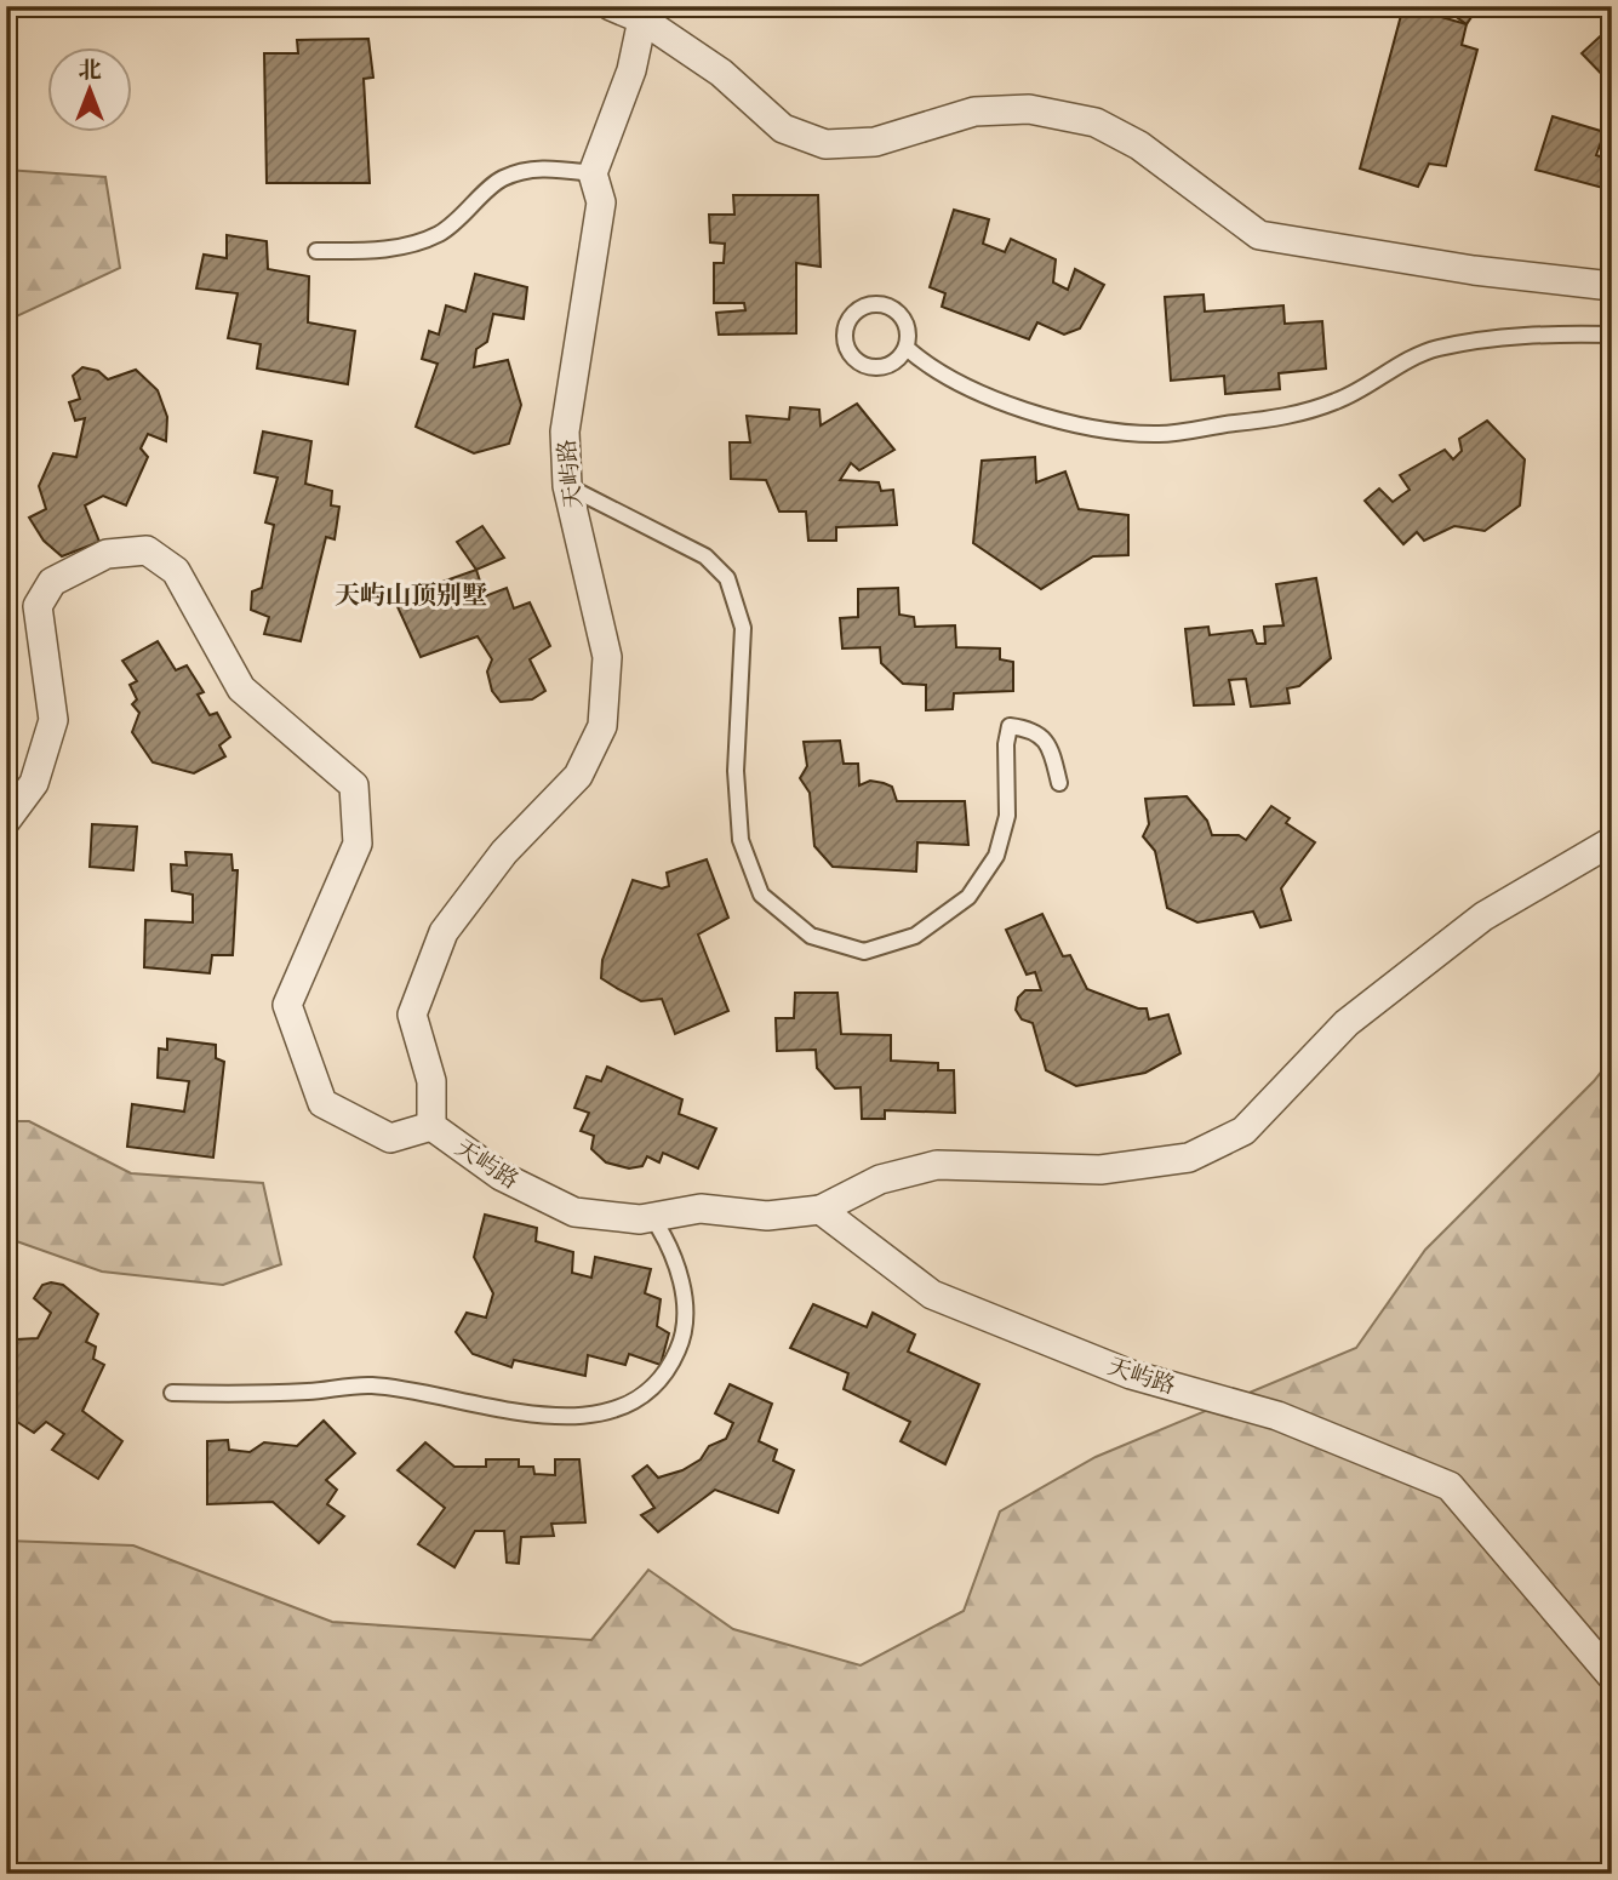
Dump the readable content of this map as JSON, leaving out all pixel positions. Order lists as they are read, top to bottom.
{
  "streets": {
    "street": ["天屿路"]
  },
  "districts": ["天屿山顶别墅"],
  "north": "top"
}
